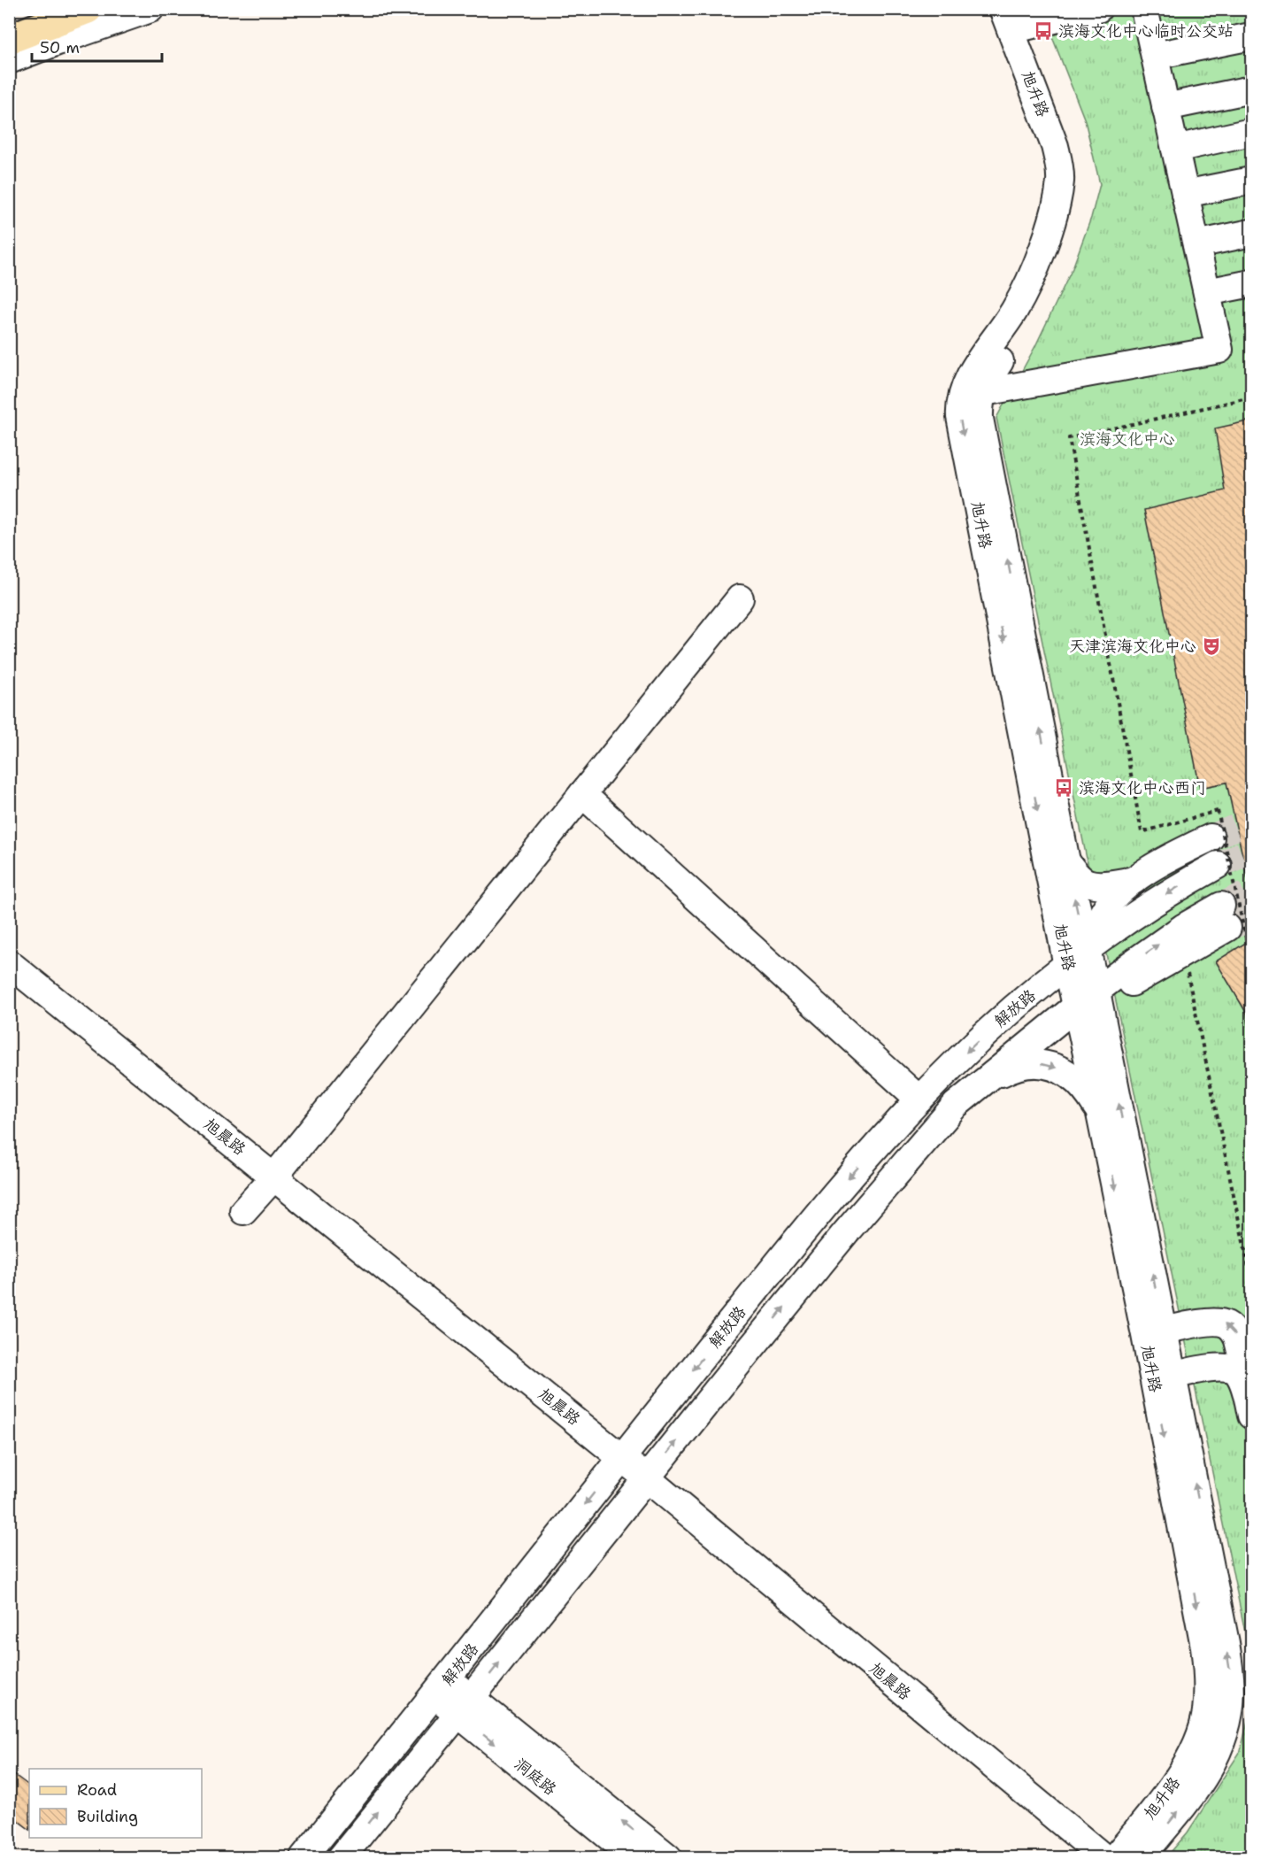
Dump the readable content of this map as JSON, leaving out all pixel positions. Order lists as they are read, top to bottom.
{
  "streets": {
    "street": [
      "旭升路",
      "解放路",
      "旭晨路",
      "洞庭路"
    ]
  },
  "crossings": [
    ["旭升路", "解放路"],
    ["解放路", "旭晨路"],
    ["解放路", "洞庭路"]
  ],
  "parks": ["滨海文化中心"],
  "places": {
    "bus stop": ["滨海文化中心临时公交站", "滨海文化中心西门"],
    "theatre": ["天津滨海文化中心"]
  },
  "legend": ["Road", "Building"],
  "scale_bar": "50 m"
}
